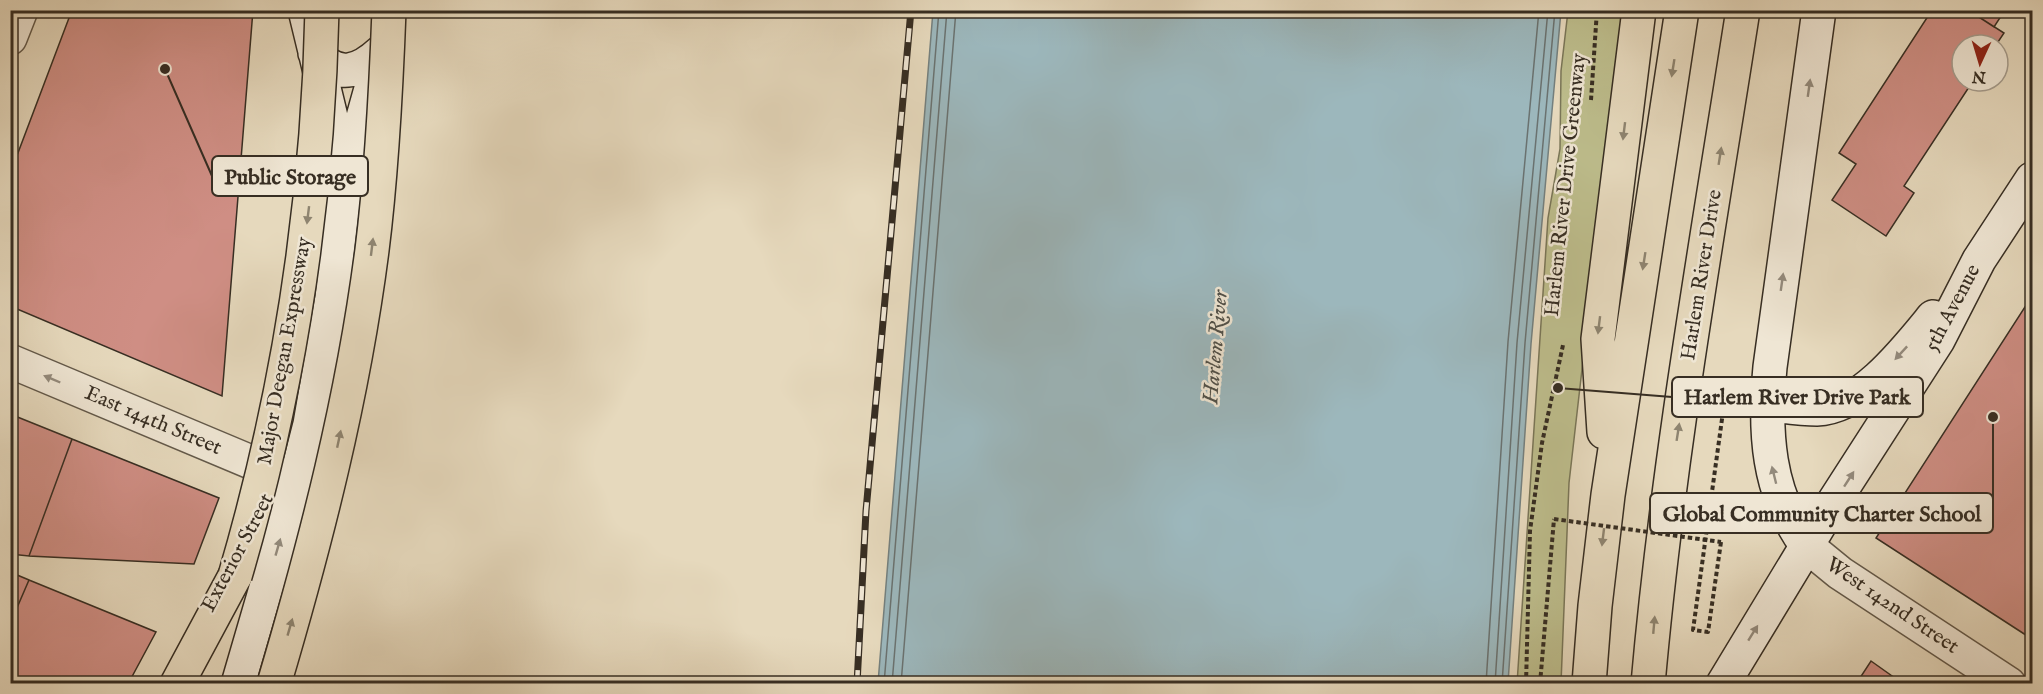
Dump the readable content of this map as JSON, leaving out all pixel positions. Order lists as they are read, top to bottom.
{
  "streets": {
    "highway": ["Harlem River Drive", "Major Deegan Expressway"],
    "main road": [
      "5th Avenue",
      "East 144th Street",
      "Exterior Street",
      "West 142nd Street"
    ],
    "path": ["Harlem River Drive Greenway"]
  },
  "crossings": [
    ["5th Avenue", "West 142nd Street"],
    ["East 144th Street", "Exterior Street"]
  ],
  "one_way": ["East 144th Street"],
  "water": ["Harlem River"],
  "places": ["Public Storage", "Harlem River Drive Park", "Global Community Charter School"],
  "north": "bottom"
}
